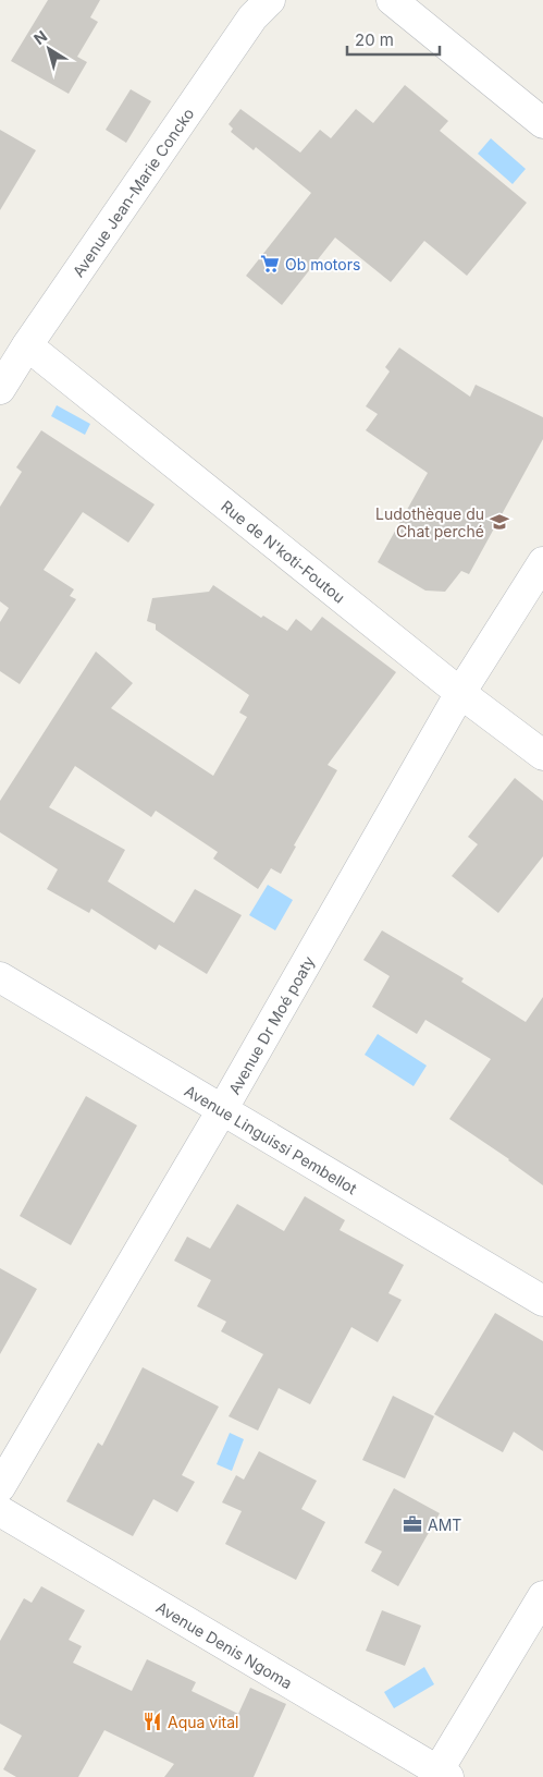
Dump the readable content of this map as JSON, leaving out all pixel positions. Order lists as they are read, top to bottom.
{
  "streets": {
    "street": [
      "Avenue Jean-Marie Concko",
      "Rue de N'koti-Foutou",
      "Avenue Dr Moé poaty",
      "Avenue Linguissi Pembellot",
      "Avenue Denis Ngoma"
    ]
  },
  "crossings": [
    ["Avenue Jean-Marie Concko", "Rue de N'koti-Foutou"],
    ["Rue de N'koti-Foutou", "Avenue Dr Moé poaty"],
    ["Avenue Dr Moé poaty", "Avenue Linguissi Pembellot"]
  ],
  "places": {
    "supermarket": ["Ob motors"],
    "school or university": ["Ludothèque du Chat perché"],
    "office": ["AMT"],
    "restaurant": ["Aqua vital"]
  },
  "scale_bar": "20 m",
  "north": "top left"
}
